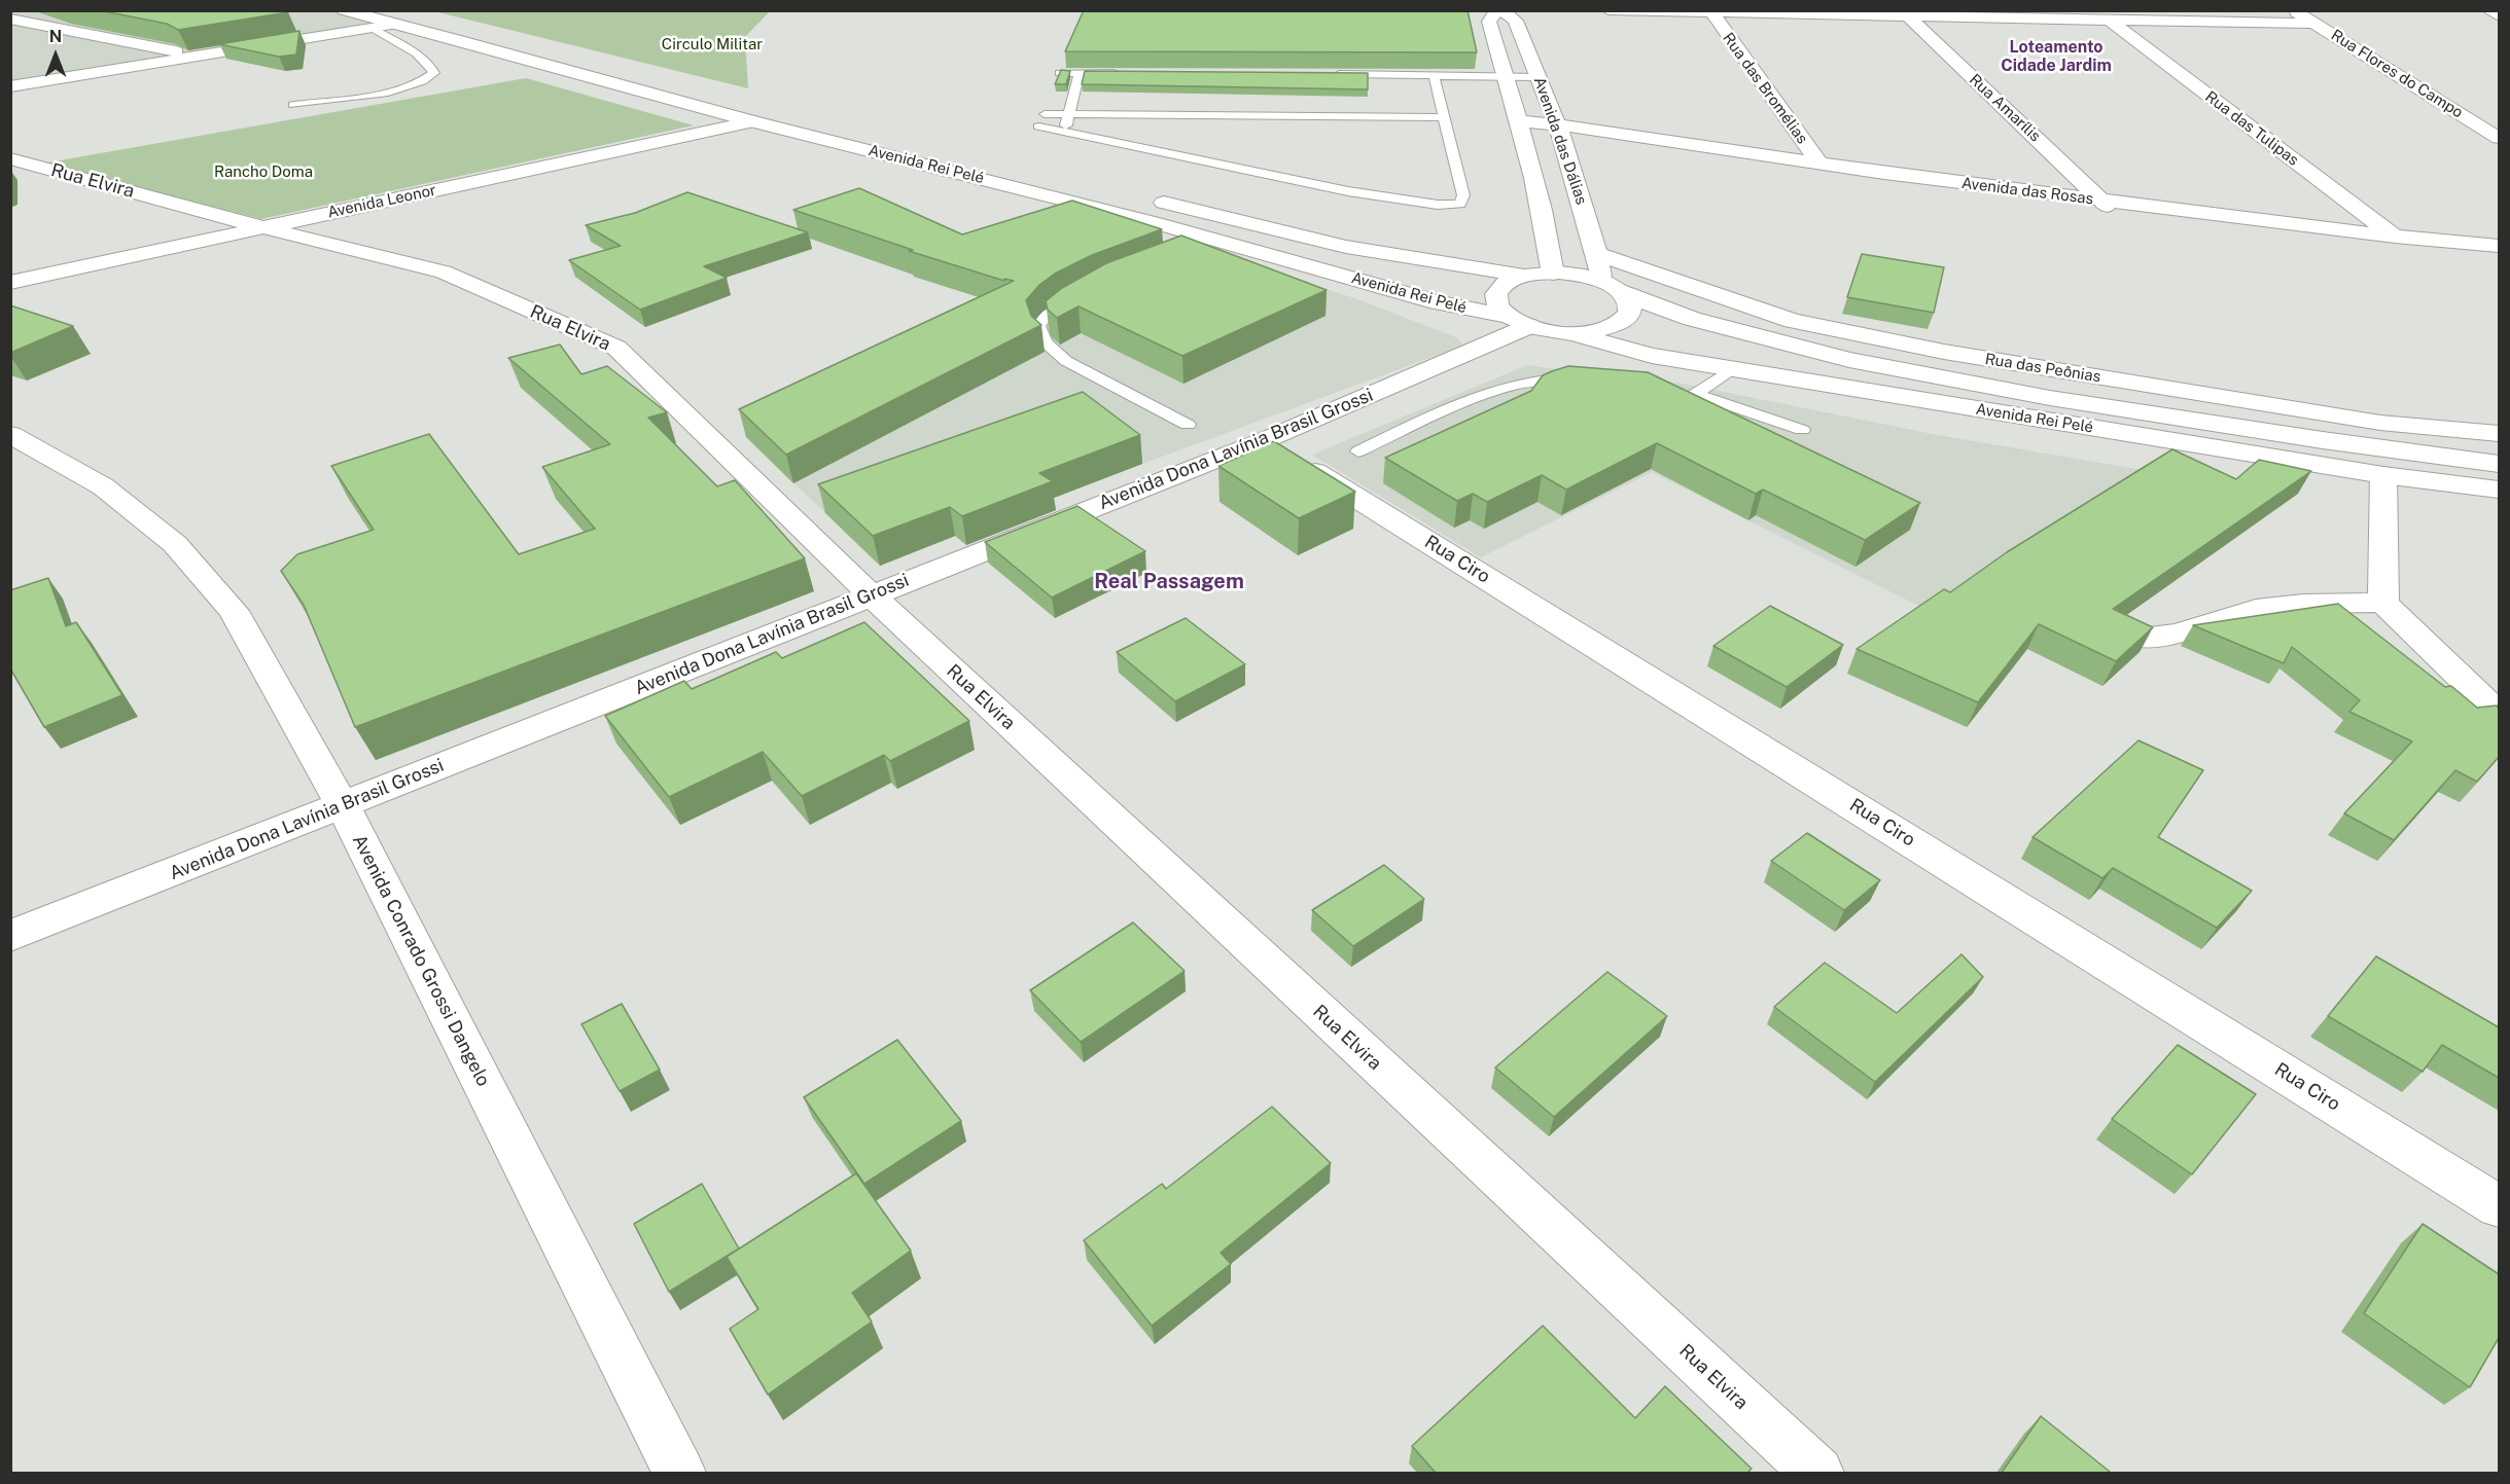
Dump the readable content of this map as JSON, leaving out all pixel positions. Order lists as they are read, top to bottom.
{
  "streets": {
    "street": [
      "Rua Flores do Campo",
      "Rua das Bromélias",
      "Rua Amarílis",
      "Rua das Tulipas",
      "Avenida das Dálias",
      "Avenida Rei Pelé",
      "Rua Elvira",
      "Avenida das Rosas",
      "Avenida Leonor",
      "Rua das Peônias",
      "Avenida Dona Lavínia Brasil Grossi",
      "Rua Ciro",
      "Avenida Conrado Grossi Dangelo"
    ]
  },
  "crossings": [
    ["Rua das Bromélias", "Avenida das Rosas"],
    ["Rua Amarílis", "Avenida das Rosas"],
    ["Rua das Tulipas", "Avenida das Rosas"],
    ["Avenida das Dálias", "Avenida Rei Pelé"],
    ["Avenida das Dálias", "Avenida das Rosas"],
    ["Avenida das Dálias", "Rua das Peônias"],
    ["Avenida Rei Pelé", "Avenida Leonor"],
    ["Avenida Rei Pelé", "Avenida Dona Lavínia Brasil Grossi"],
    ["Rua Elvira", "Avenida Leonor"],
    ["Rua Elvira", "Avenida Dona Lavínia Brasil Grossi"],
    ["Avenida Dona Lavínia Brasil Grossi", "Rua Ciro"],
    ["Avenida Dona Lavínia Brasil Grossi", "Avenida Conrado Grossi Dangelo"]
  ],
  "districts": ["Loteamento Cidade Jardim", "Real Passagem"],
  "parks": ["Circulo Militar", "Rancho Doma"],
  "north": "top"
}
